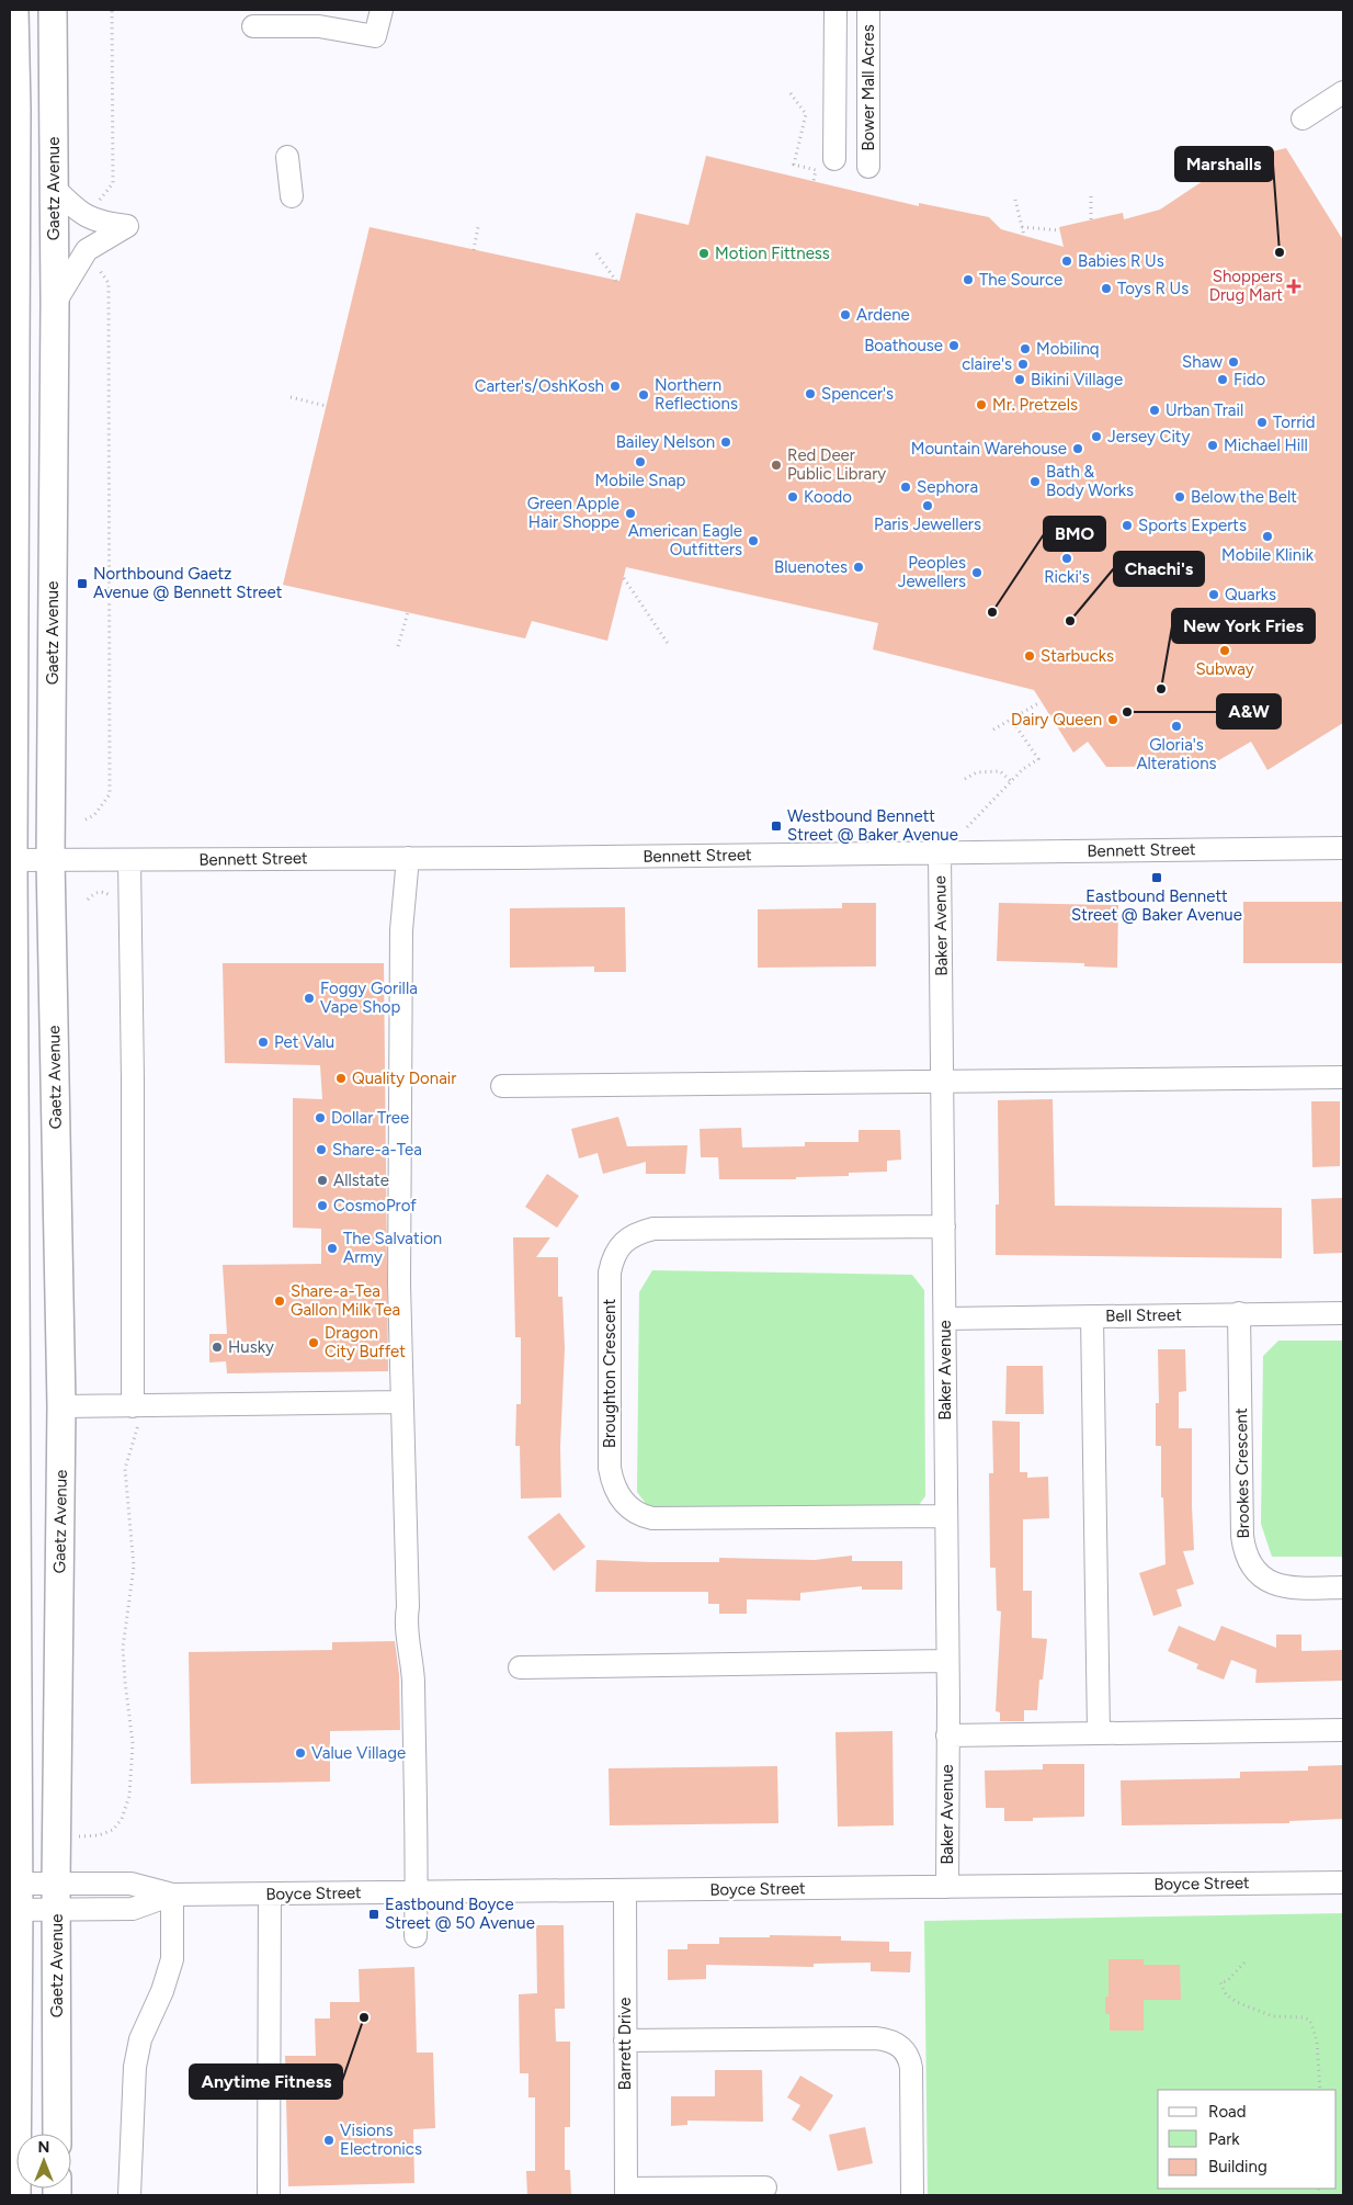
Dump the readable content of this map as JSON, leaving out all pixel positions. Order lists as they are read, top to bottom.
{
  "streets": {
    "main road": ["Gaetz Avenue"],
    "street": [
      "Bower Mall Acres",
      "Bennett Street",
      "Baker Avenue",
      "Bell Street",
      "Broughton Crescent",
      "Brookes Crescent",
      "Boyce Street",
      "Barrett Drive"
    ]
  },
  "crossings": [
    ["Gaetz Avenue", "Bennett Street"],
    ["Gaetz Avenue", "Boyce Street"],
    ["Bennett Street", "Baker Avenue"],
    ["Baker Avenue", "Bell Street"],
    ["Baker Avenue", "Broughton Crescent"],
    ["Baker Avenue", "Boyce Street"],
    ["Bell Street", "Brookes Crescent"],
    ["Boyce Street", "Barrett Drive"]
  ],
  "places": {
    "other": [
      "Marshalls",
      "Motion Fittness",
      "Babies R Us",
      "The Source",
      "Toys R Us",
      "Ardene",
      "Boathouse",
      "Mobilinq",
      "Shaw",
      "claire's",
      "Bikini Village",
      "Fido",
      "Carter's/OshKosh",
      "Spencer's",
      "Northern Reflections",
      "Mr. Pretzels",
      "Urban Trail",
      "Torrid",
      "Jersey City",
      "Bailey Nelson",
      "Michael Hill",
      "Mountain Warehouse",
      "Mobile Snap",
      "Red Deer Public Library",
      "Bath & Body Works",
      "Sephora",
      "Koodo",
      "Below the Belt",
      "Paris Jewellers",
      "Green Apple Hair Shoppe",
      "Sports Experts",
      "Mobile Klinik",
      "American Eagle Outfitters",
      "Ricki's",
      "Bluenotes",
      "Peoples Jewellers",
      "Quarks",
      "BMO",
      "Chachi's",
      "Subway",
      "Starbucks",
      "New York Fries",
      "A&W",
      "Dairy Queen",
      "Gloria's Alterations",
      "Foggy Gorilla Vape Shop",
      "Pet Valu",
      "Quality Donair",
      "Dollar Tree",
      "Share-a-Tea",
      "Allstate",
      "CosmoProf",
      "The Salvation Army",
      "Share-a-Tea Gallon Milk Tea",
      "Dragon City Buffet",
      "Husky",
      "Value Village",
      "Anytime Fitness",
      "Visions Electronics"
    ],
    "health": ["Shoppers Drug Mart"],
    "transit": [
      "Northbound Gaetz Avenue @ Bennett Street",
      "Westbound Bennett Street @ Baker Avenue",
      "Eastbound Bennett Street @ Baker Avenue",
      "Eastbound Boyce Street @ 50 Avenue"
    ]
  },
  "legend": ["Road", "Park", "Building"],
  "north": "top"
}
